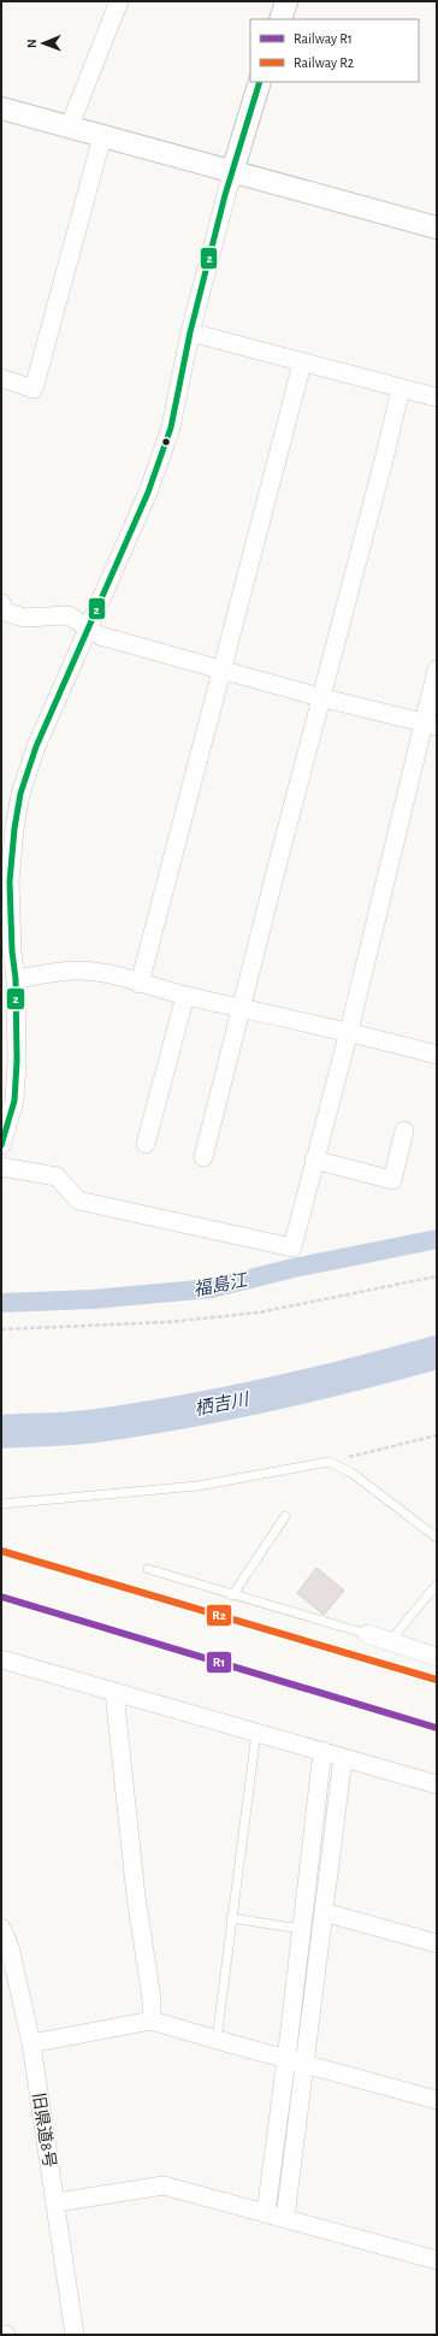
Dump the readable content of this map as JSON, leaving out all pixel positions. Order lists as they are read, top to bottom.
{
  "streets": {
    "street": ["旧県道8号"]
  },
  "water": ["福島江", "栖吉川"],
  "lines": ["transit line 2", "rail line R2", "rail line R1"],
  "legend": ["Railway R1", "Railway R2"],
  "north": "left"
}
